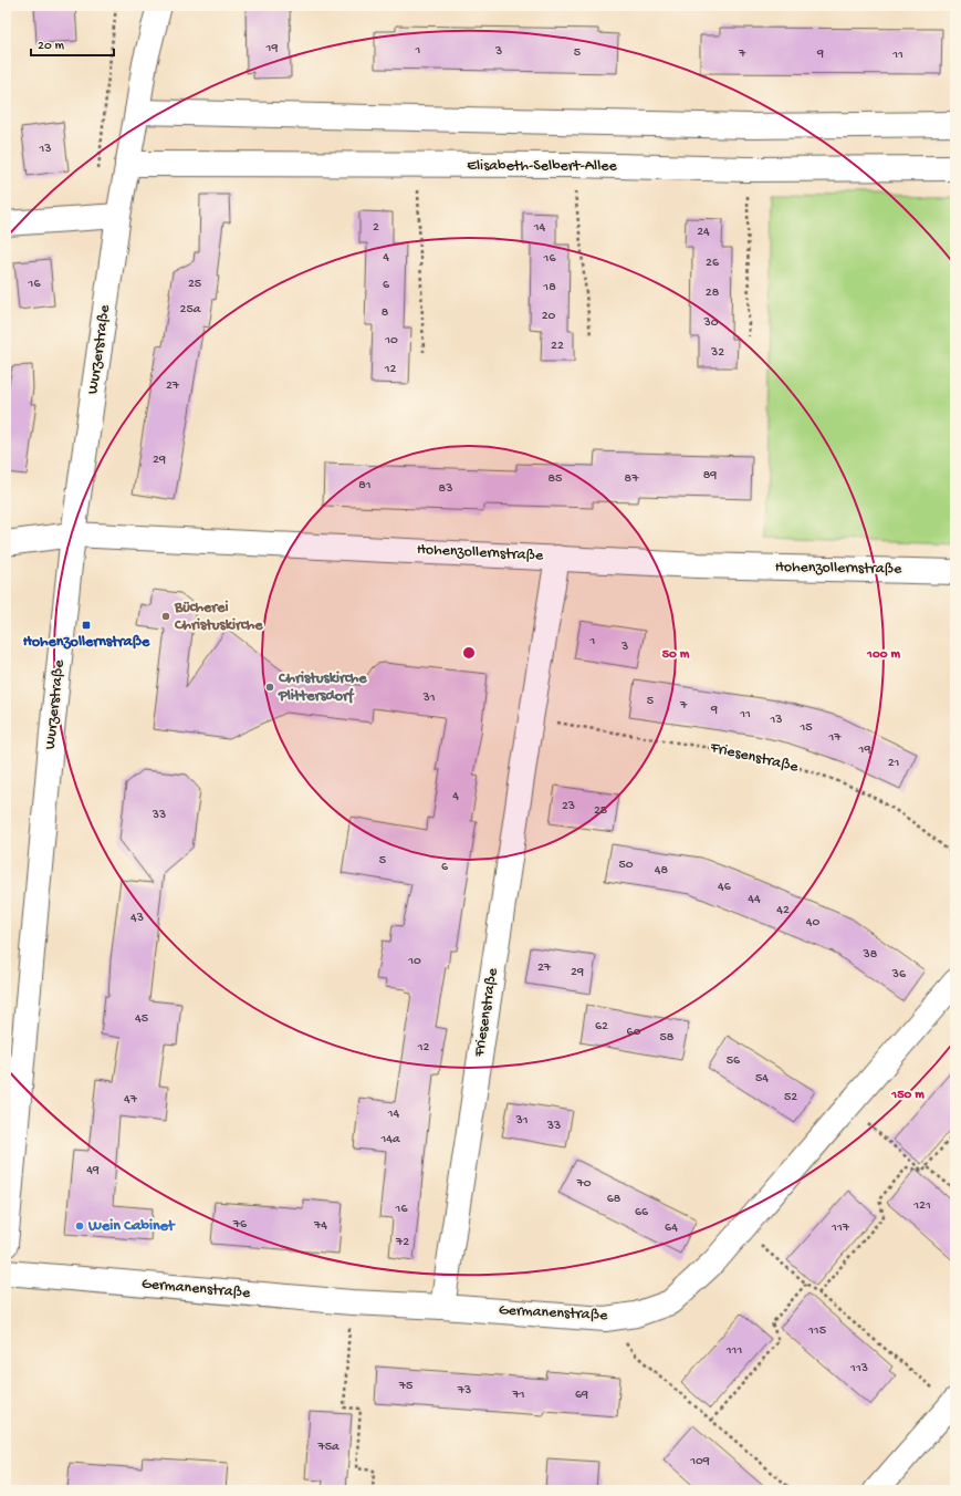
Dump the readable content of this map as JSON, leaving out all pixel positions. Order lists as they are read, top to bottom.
{
  "streets": {
    "street": [
      "Elisabeth-Selbert-Allee",
      "Wurzerstraße",
      "Hohenzollernstraße",
      "Friesenstraße",
      "Germanenstraße"
    ]
  },
  "crossings": [
    ["Elisabeth-Selbert-Allee", "Wurzerstraße"],
    ["Wurzerstraße", "Hohenzollernstraße"],
    ["Hohenzollernstraße", "Friesenstraße"],
    ["Friesenstraße", "Germanenstraße"]
  ],
  "places": {
    "other": ["Bücherei Christuskirche", "Christuskirche Plittersdorf", "Wein Cabinet"],
    "transit": ["Hohenzollernstraße"]
  },
  "house_numbers": [
    "19",
    "1",
    "3",
    "5",
    "7",
    "9",
    "11",
    "13",
    "2",
    "14",
    "24",
    "4",
    "16",
    "26",
    "16",
    "25",
    "6",
    "18",
    "28",
    "25a",
    "8",
    "20",
    "30",
    "10",
    "22",
    "32",
    "12",
    "27",
    "29",
    "89",
    "85",
    "87",
    "81",
    "83",
    "1",
    "3",
    "31",
    "5",
    "7",
    "9",
    "11",
    "13",
    "15",
    "17",
    "19",
    "21",
    "4",
    "23",
    "25",
    "33",
    "5",
    "50",
    "6",
    "48",
    "46",
    "44",
    "42",
    "43",
    "40",
    "38",
    "10",
    "27",
    "29",
    "36",
    "45",
    "62",
    "60",
    "58",
    "12",
    "56",
    "54",
    "52",
    "47",
    "14",
    "31",
    "33",
    "14a",
    "49",
    "70",
    "68",
    "121",
    "16",
    "66",
    "76",
    "74",
    "64",
    "117",
    "72",
    "115",
    "111",
    "113",
    "75",
    "73",
    "71",
    "69",
    "75a",
    "109"
  ],
  "scale_bar": "20 m",
  "rings": ["50 m", "100 m", "150 m"]
}
